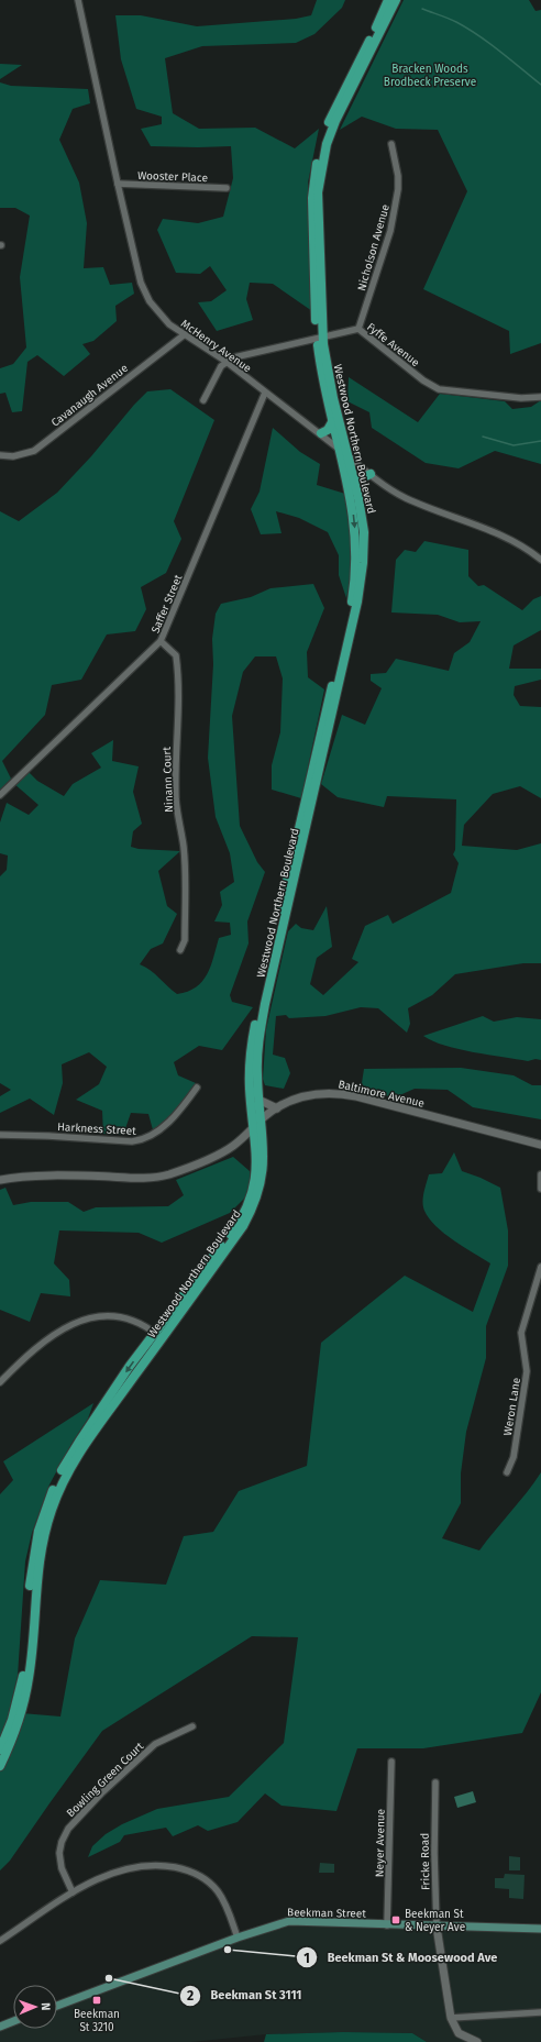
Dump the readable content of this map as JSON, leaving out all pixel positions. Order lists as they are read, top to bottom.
{
  "streets": {
    "main road": ["Westwood Northern Boulevard", "Beekman Street"],
    "street": [
      "Wooster Place",
      "Nicholson Avenue",
      "Fyffe Avenue",
      "McHenry Avenue",
      "Cavanaugh Avenue",
      "Saffer Street",
      "Ninann Court",
      "Baltimore Avenue",
      "Harkness Street",
      "Weron Lane",
      "Bowling Green Court",
      "Neyer Avenue",
      "Fricke Road"
    ]
  },
  "crossings": [
    ["Wooster Place", "McHenry Avenue"],
    ["Nicholson Avenue", "Fyffe Avenue"],
    ["Fyffe Avenue", "McHenry Avenue"],
    ["Fyffe Avenue", "Westwood Northern Boulevard"],
    ["McHenry Avenue", "Cavanaugh Avenue"],
    ["McHenry Avenue", "Westwood Northern Boulevard"],
    ["McHenry Avenue", "Saffer Street"],
    ["Westwood Northern Boulevard", "Baltimore Avenue"],
    ["Saffer Street", "Ninann Court"],
    ["Neyer Avenue", "Beekman Street"],
    ["Fricke Road", "Beekman Street"]
  ],
  "parks": ["Bracken Woods Brodbeck Preserve"],
  "places": {
    "transit": ["Beekman St & Neyer Ave", "Beekman St 3210"],
    "other": ["Beekman St & Moosewood Ave", "Beekman St 3111"]
  },
  "north": "right"
}
